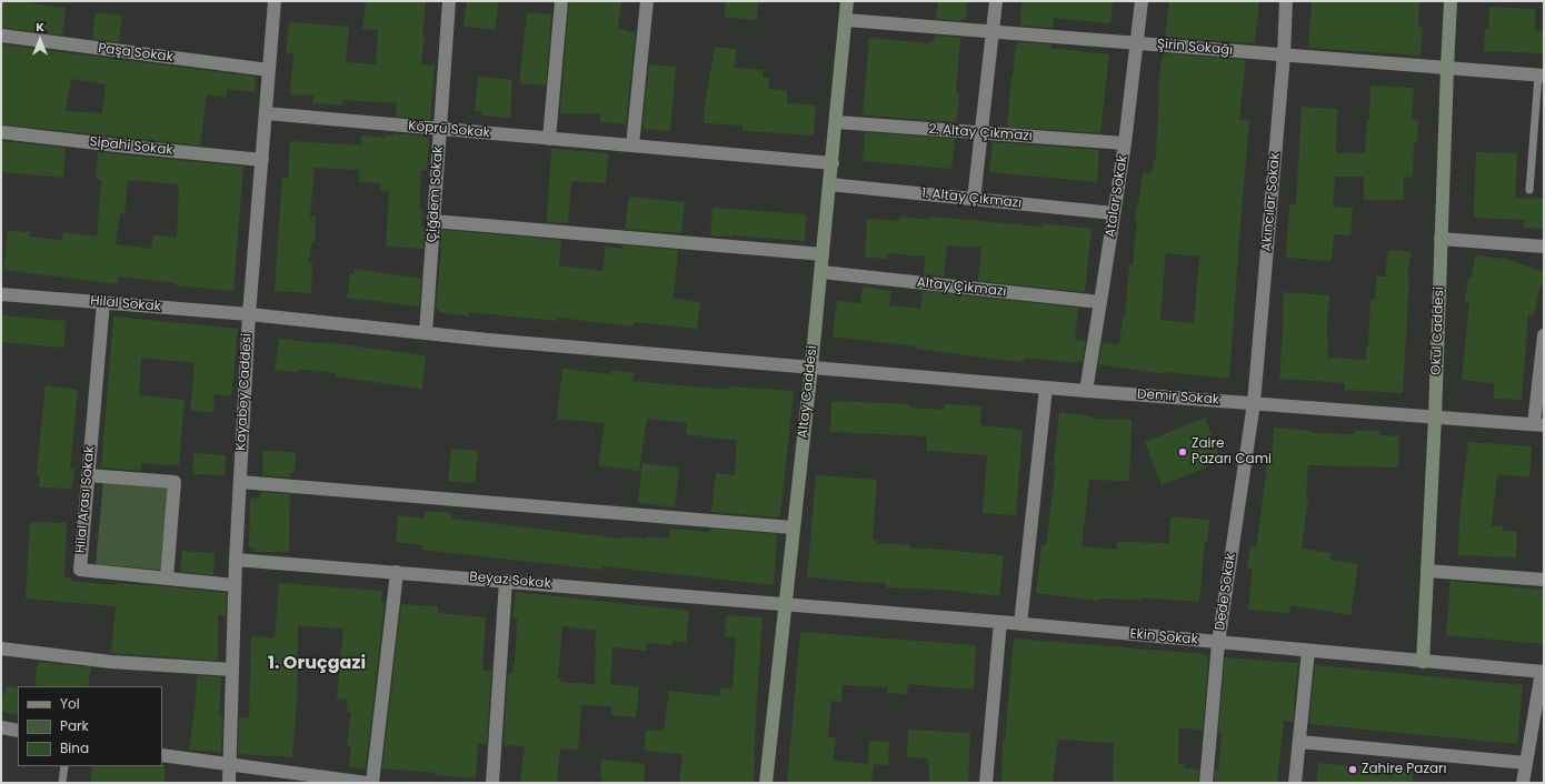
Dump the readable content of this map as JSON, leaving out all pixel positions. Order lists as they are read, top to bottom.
{
  "streets": {
    "main road": ["Okul Caddesi", "Altay Caddesi"],
    "street": [
      "Şirin Sokağı",
      "Paşa Sokak",
      "Köprü Sokak",
      "2. Altay Çıkmazı",
      "Sipahi Sokak",
      "Çiğdem Sokak",
      "Atalar Sokak",
      "1. Altay Çıkmazı",
      "Akıncılar Sokak",
      "Altay Çıkmazı",
      "Hilal Sokak",
      "Kayabey Caddesi",
      "Demir Sokak",
      "Hilal Arası Sokak",
      "Beyaz Sokak",
      "Dede Sokak",
      "Ekin Sokak"
    ]
  },
  "crossings": [
    ["Şirin Sokağı", "Atalar Sokak"],
    ["Şirin Sokağı", "Akıncılar Sokak"],
    ["Şirin Sokağı", "Okul Caddesi"],
    ["Şirin Sokağı", "Altay Caddesi"],
    ["Paşa Sokak", "Kayabey Caddesi"],
    ["Köprü Sokak", "Çiğdem Sokak"],
    ["Köprü Sokak", "Kayabey Caddesi"],
    ["Köprü Sokak", "Altay Caddesi"],
    ["2. Altay Çıkmazı", "Atalar Sokak"],
    ["2. Altay Çıkmazı", "Altay Caddesi"],
    ["Sipahi Sokak", "Kayabey Caddesi"],
    ["Çiğdem Sokak", "Hilal Sokak"],
    ["Çiğdem Sokak", "Demir Sokak"],
    ["Atalar Sokak", "1. Altay Çıkmazı"],
    ["Atalar Sokak", "Altay Çıkmazı"],
    ["Atalar Sokak", "Demir Sokak"],
    ["1. Altay Çıkmazı", "Altay Caddesi"],
    ["Akıncılar Sokak", "Demir Sokak"],
    ["Akıncılar Sokak", "Dede Sokak"],
    ["Altay Çıkmazı", "Altay Caddesi"],
    ["Hilal Sokak", "Kayabey Caddesi"],
    ["Hilal Sokak", "Demir Sokak"],
    ["Hilal Sokak", "Hilal Arası Sokak"],
    ["Okul Caddesi", "Demir Sokak"],
    ["Okul Caddesi", "Ekin Sokak"],
    ["Kayabey Caddesi", "Hilal Arası Sokak"],
    ["Kayabey Caddesi", "Beyaz Sokak"],
    ["Altay Caddesi", "Demir Sokak"],
    ["Altay Caddesi", "Beyaz Sokak"],
    ["Altay Caddesi", "Ekin Sokak"],
    ["Demir Sokak", "Dede Sokak"],
    ["Beyaz Sokak", "Ekin Sokak"],
    ["Dede Sokak", "Ekin Sokak"]
  ],
  "districts": ["1. Oruçgazi"],
  "places": ["Zaire Pazarı Cami", "Zahire Pazarı"],
  "legend": ["Yol", "Park", "Bina"],
  "north": "top"
}
